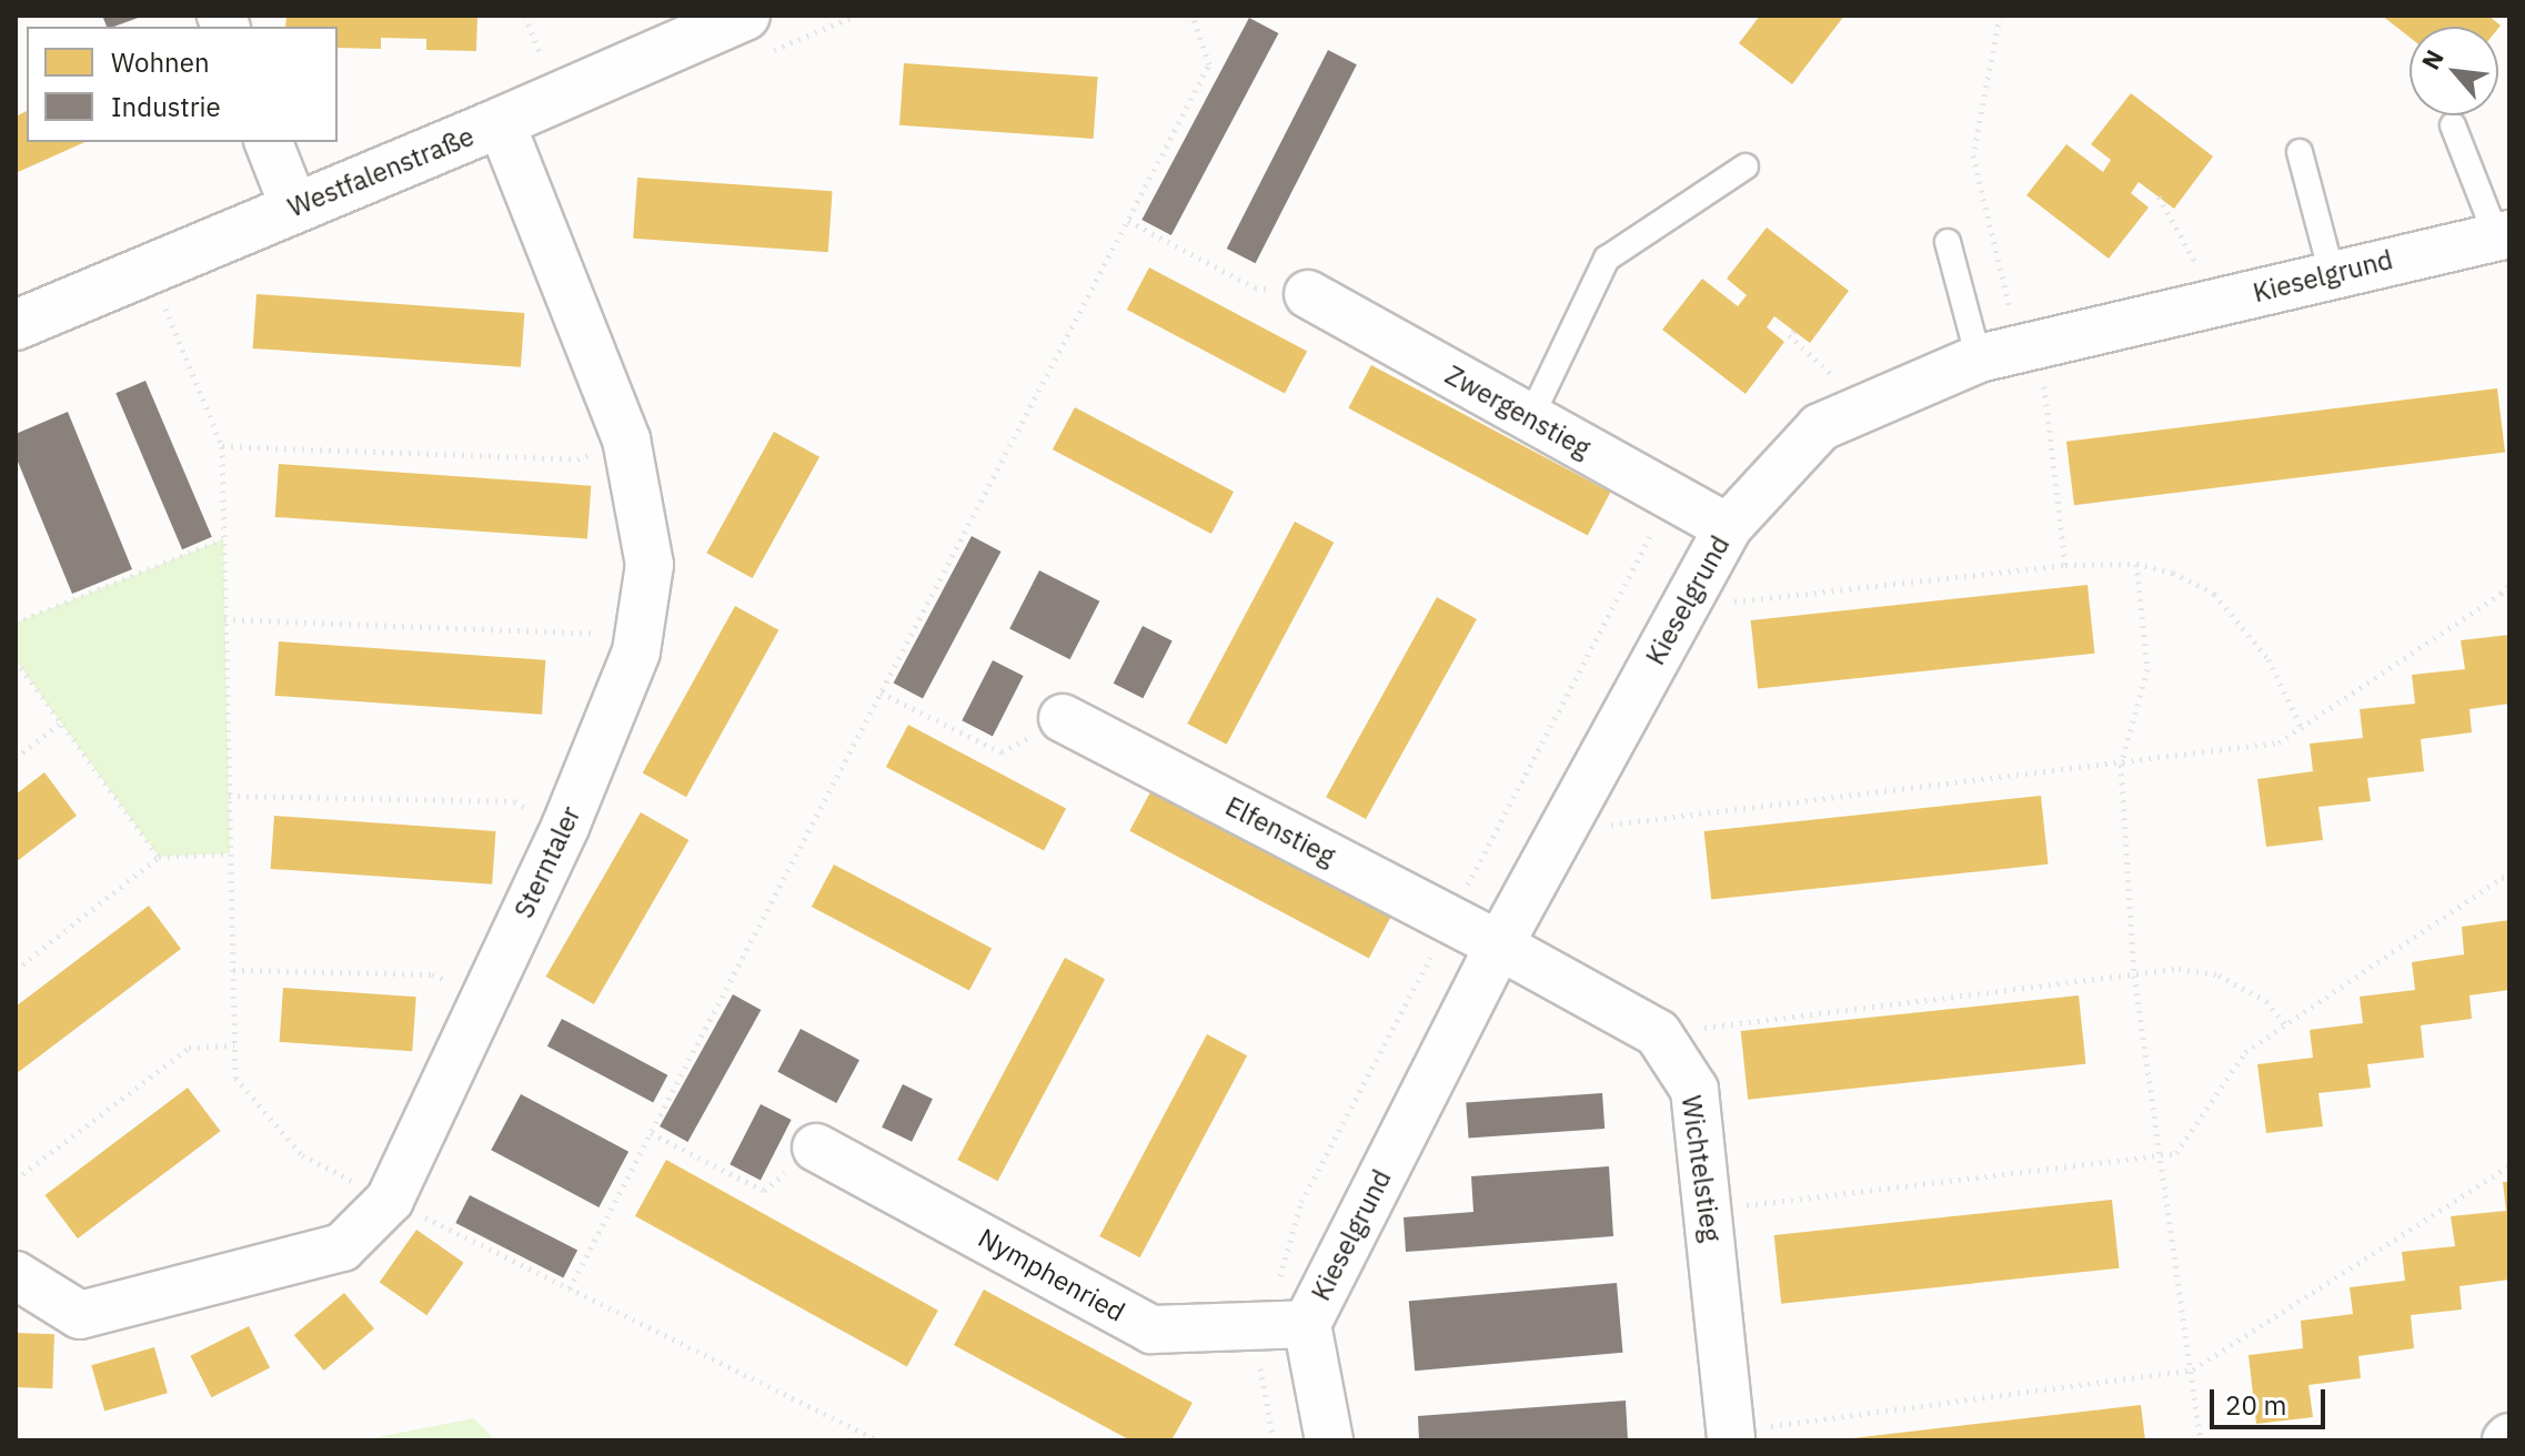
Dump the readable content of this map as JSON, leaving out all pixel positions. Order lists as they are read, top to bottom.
{
  "streets": {
    "street": [
      "Westfalenstraße",
      "Kieselgrund",
      "Zwergenstieg",
      "Elfenstieg",
      "Sterntaler",
      "Wichtelstieg",
      "Nymphenried"
    ]
  },
  "crossings": [
    ["Westfalenstraße", "Sterntaler"],
    ["Kieselgrund", "Zwergenstieg"],
    ["Kieselgrund", "Elfenstieg"],
    ["Kieselgrund", "Wichtelstieg"],
    ["Kieselgrund", "Nymphenried"],
    ["Elfenstieg", "Wichtelstieg"]
  ],
  "legend": ["Wohnen", "Industrie"],
  "scale_bar": "20 m",
  "north": "top left"
}
